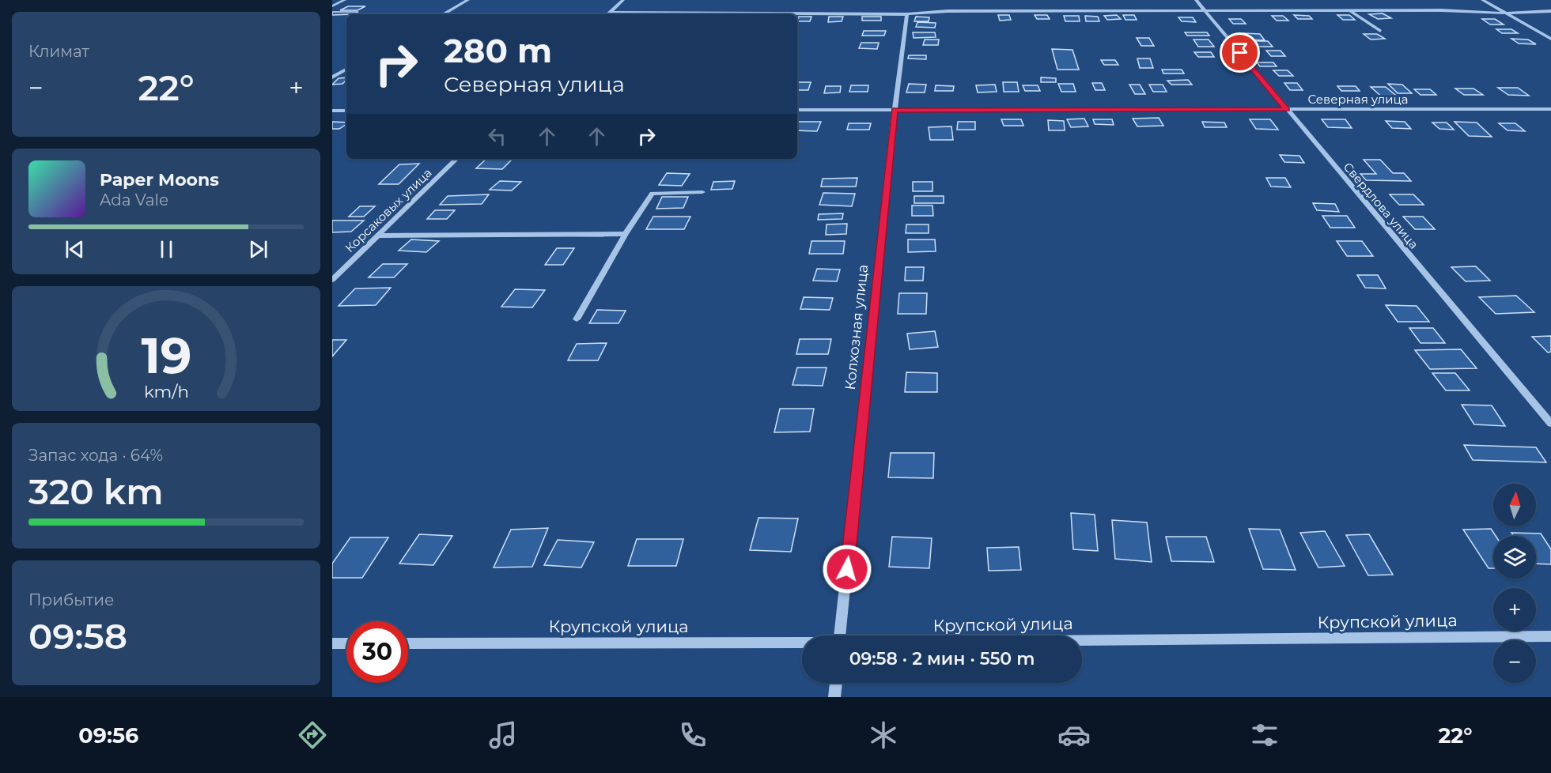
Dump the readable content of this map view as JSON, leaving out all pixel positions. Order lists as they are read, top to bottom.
{
  "streets": {
    "street": [
      "Северная улица",
      "Свердлова улица",
      "Корсаковых улица",
      "Колхозная улица",
      "Крупской улица"
    ]
  },
  "crossings": [
    ["Северная улица", "Свердлова улица"],
    ["Северная улица", "Колхозная улица"]
  ],
  "north": "top",
  "page": {
    "tile": [
      "Климат",
      ["Запас хода · 64%", "320 km"],
      ["Прибытие", "09:58"]
    ],
    "turn": ["280 m", "Северная улица"],
    "heat": ["−", "22°", "+"],
    "song": ["Paper Moons", "Ada Vale"],
    "map_buttons": ["+", "−"],
    "limit": "30",
    "trip": "09:58 · 2 мин · 550 m",
    "tabs": ["09:56", "22°"],
    "gauge": ["19", "km/h"]
  }
}
